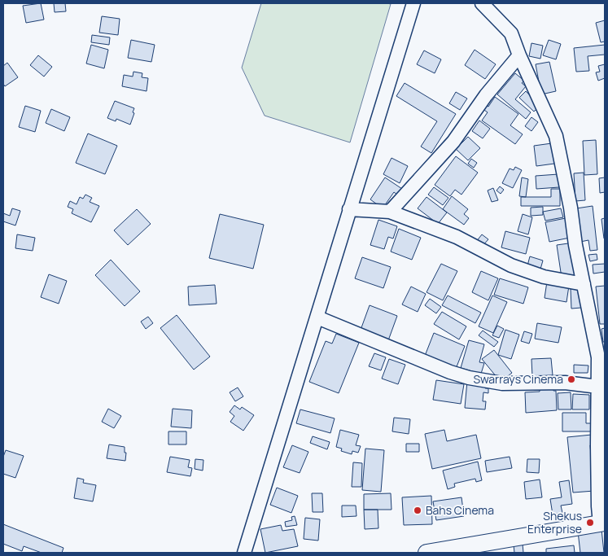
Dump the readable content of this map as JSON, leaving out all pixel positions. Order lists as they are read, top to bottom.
{
  "places": ["Swarrays Cinema", "Bahs Cinema", "Shekus Enterprise"]
}
